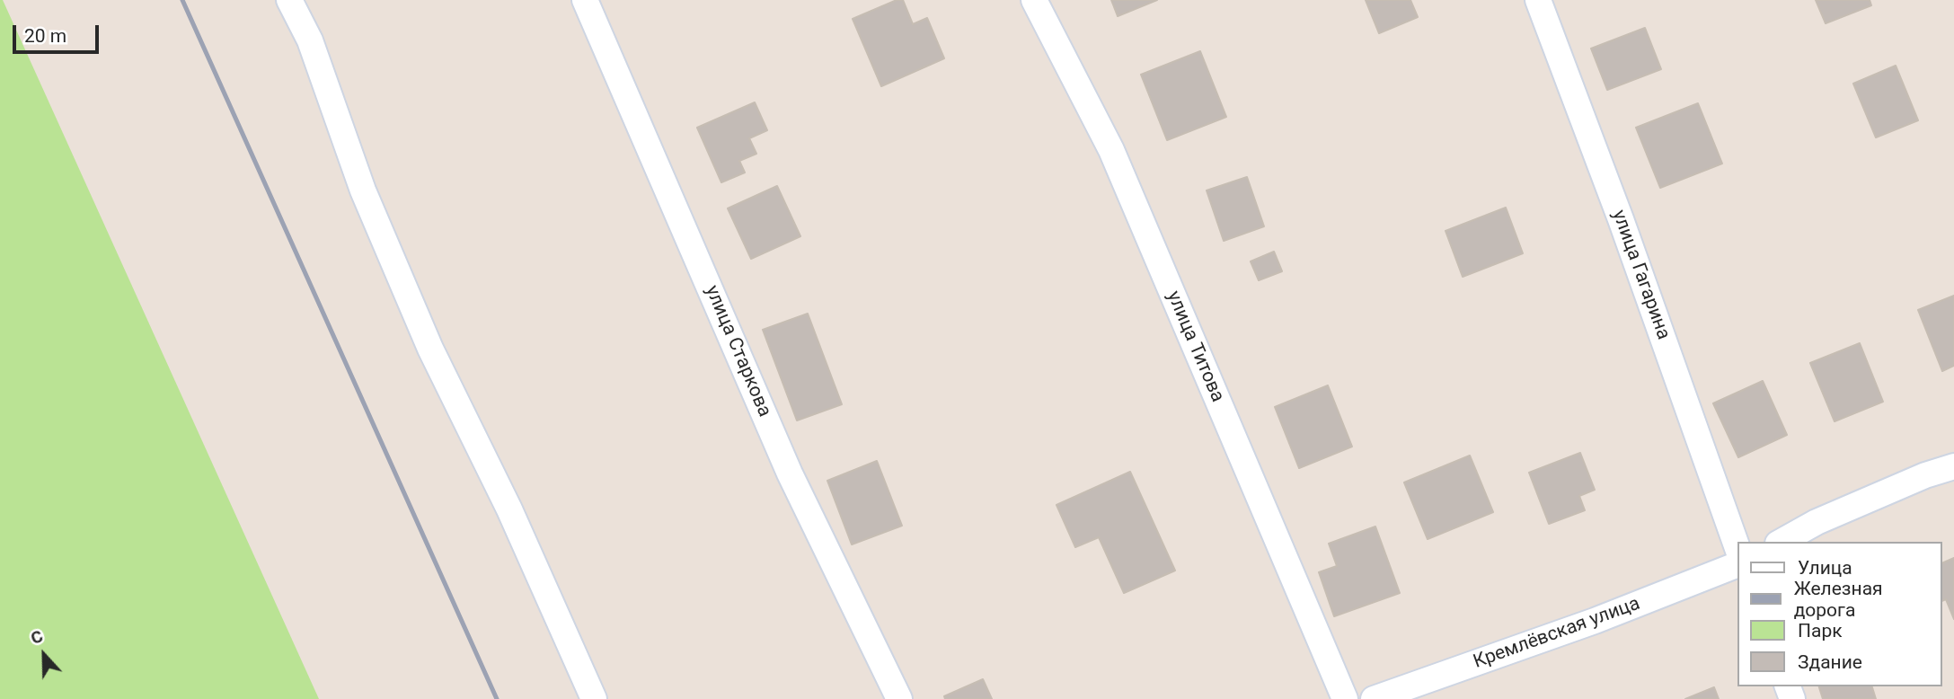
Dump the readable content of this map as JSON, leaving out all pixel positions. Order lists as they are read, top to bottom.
{
  "streets": {
    "street": [
      "улица Гагарина",
      "улица Титова",
      "улица Старкова",
      "Кремлёвская улица"
    ]
  },
  "legend": [
    "Улица",
    "Железная дорога",
    "Парк",
    "Здание"
  ],
  "scale_bar": "20 m",
  "north": "top"
}
